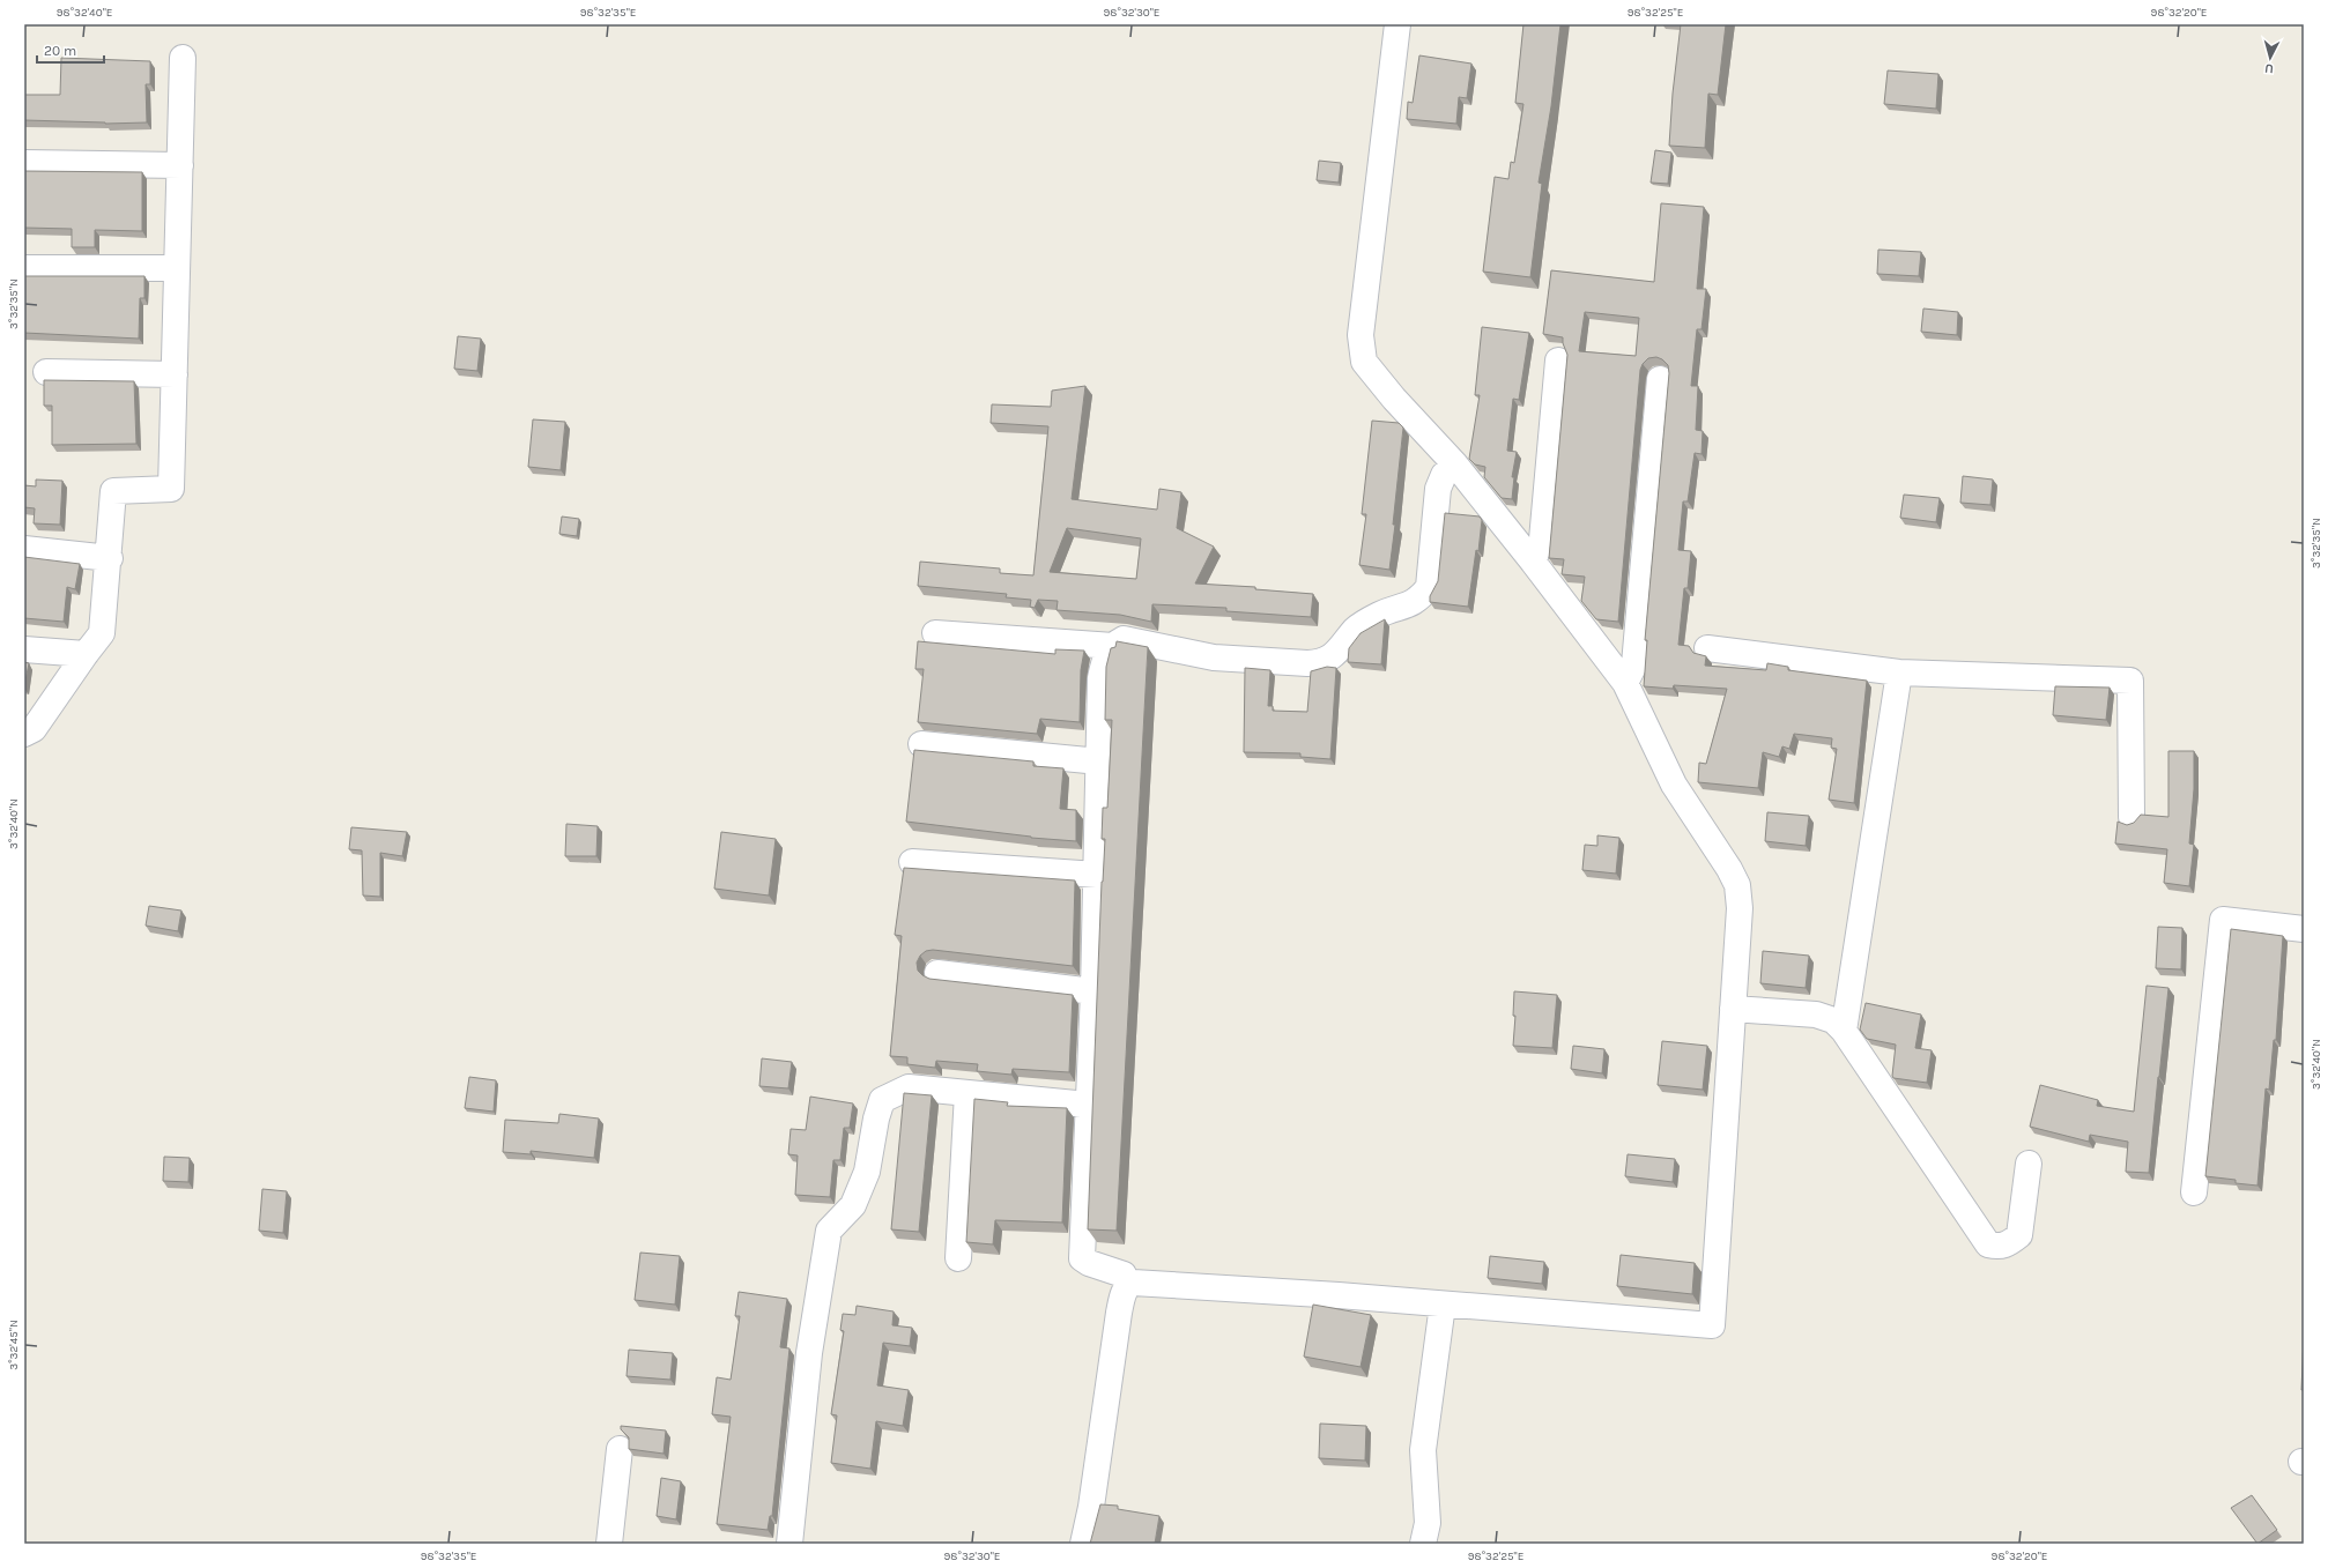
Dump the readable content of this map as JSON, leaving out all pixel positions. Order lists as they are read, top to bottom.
{
  "scale_bar": "20 m",
  "north": "bottom",
  "coordinates": [
    "98°32'40\"E",
    "98°32'35\"E",
    "98°32'30\"E",
    "98°32'25\"E",
    "98°32'20\"E",
    "3°32'35\"N",
    "3°32'40\"N",
    "3°32'45\"N"
  ]
}
